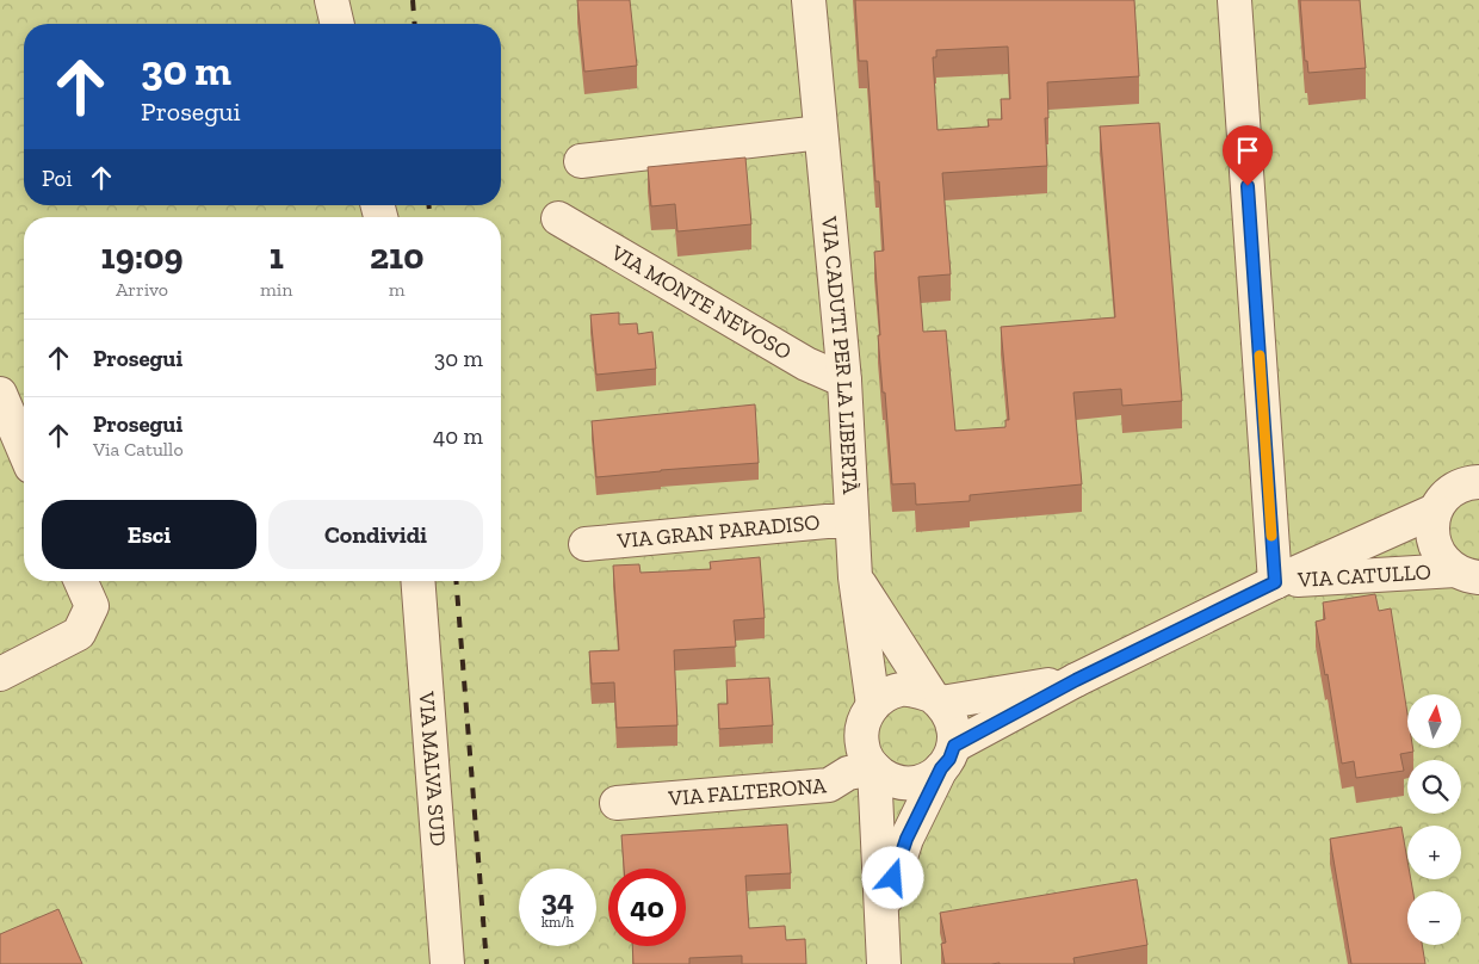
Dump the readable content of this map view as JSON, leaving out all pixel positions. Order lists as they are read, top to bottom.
{
  "streets": {
    "street": [
      "VIA MONTE NEVOSO",
      "VIA CADUTI PER LA LIBERTÀ",
      "VIA GRAN PARADISO",
      "VIA CATULLO",
      "VIA MALVA SUD",
      "VIA FALTERONA"
    ]
  },
  "crossings": [
    ["VIA MONTE NEVOSO", "VIA CADUTI PER LA LIBERTÀ"],
    ["VIA CADUTI PER LA LIBERTÀ", "VIA GRAN PARADISO"],
    ["VIA CADUTI PER LA LIBERTÀ", "VIA FALTERONA"]
  ],
  "north": "top",
  "page": {
    "turn": ["30 m", "Prosegui"],
    "then": "Poi",
    "eta": [
      "19:09",
      "Arrivo",
      "1",
      "min",
      "210",
      "m"
    ],
    "list": [
      {
        "name": "Prosegui",
        "value": "30 m"
      },
      {
        "name": "Prosegui",
        "note": "Via Catullo",
        "value": "40 m"
      }
    ],
    "buttons": ["Esci", "Condividi"],
    "map_buttons": ["+", "−"],
    "speed": "34 km/h",
    "limit": "40"
  }
}
